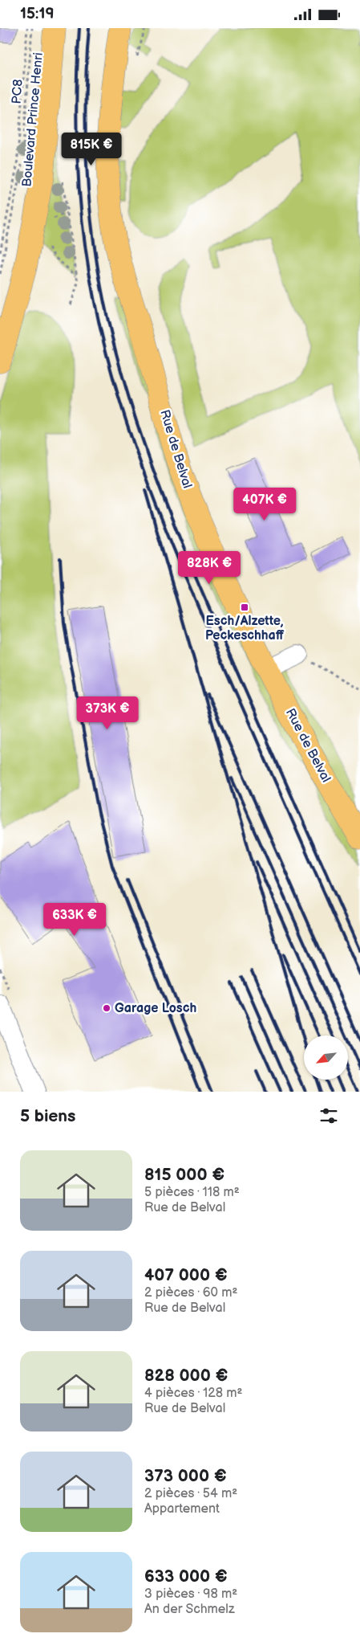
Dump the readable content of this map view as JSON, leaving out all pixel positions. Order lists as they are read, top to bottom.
{
  "streets": {
    "main road": ["Boulevard Prince Henri", "Rue de Belval"],
    "path": ["PC8"]
  },
  "places": {
    "transit": ["Esch/Alzette, Peckeschhaff"],
    "other": ["Garage Losch"]
  },
  "north": "bottom left",
  "page": {
    "status": "15:19",
    "price": [
      "815K €",
      "407K €",
      "828K €",
      "373K €",
      "633K €"
    ],
    "heading": "5 biens",
    "list": [
      {
        "name": "815 000 €",
        "note": "5 pièces · 118 m² · Rue de Belval"
      },
      {
        "name": "407 000 €",
        "note": "2 pièces · 60 m² · Rue de Belval"
      },
      {
        "name": "828 000 €",
        "note": "4 pièces · 128 m² · Rue de Belval"
      },
      {
        "name": "373 000 €",
        "note": "2 pièces · 54 m² · Appartement"
      },
      {
        "name": "633 000 €",
        "note": "3 pièces · 98 m² · An der Schmelz"
      }
    ]
  }
}
